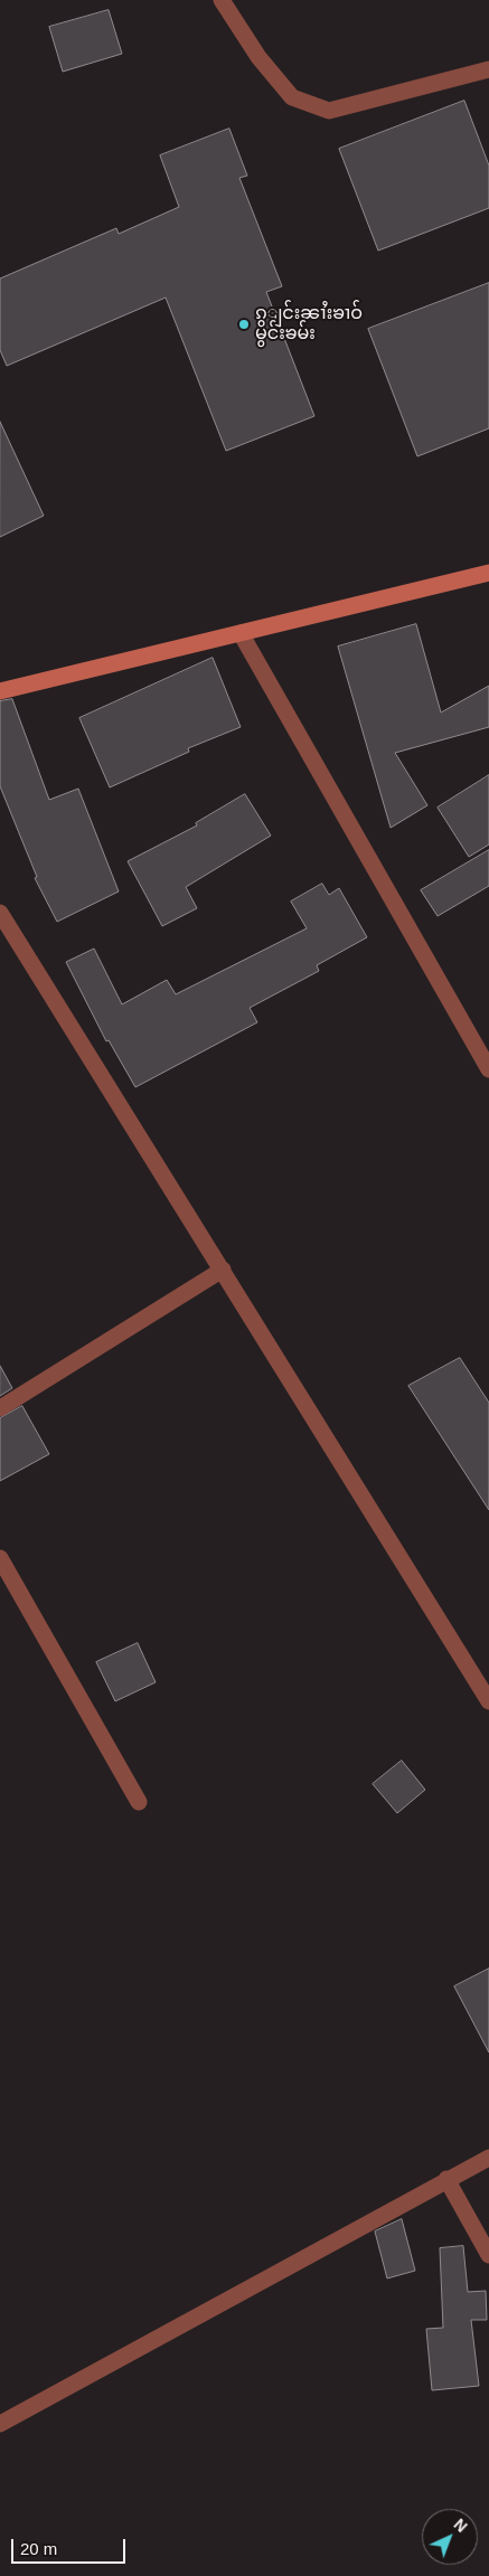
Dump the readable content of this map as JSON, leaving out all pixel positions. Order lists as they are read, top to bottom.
{
  "places": ["ၵွျင်းၼၢႆးၶၢဝ် မွင်းၶမ်း"],
  "scale_bar": "20 m",
  "north": "top right"
}
